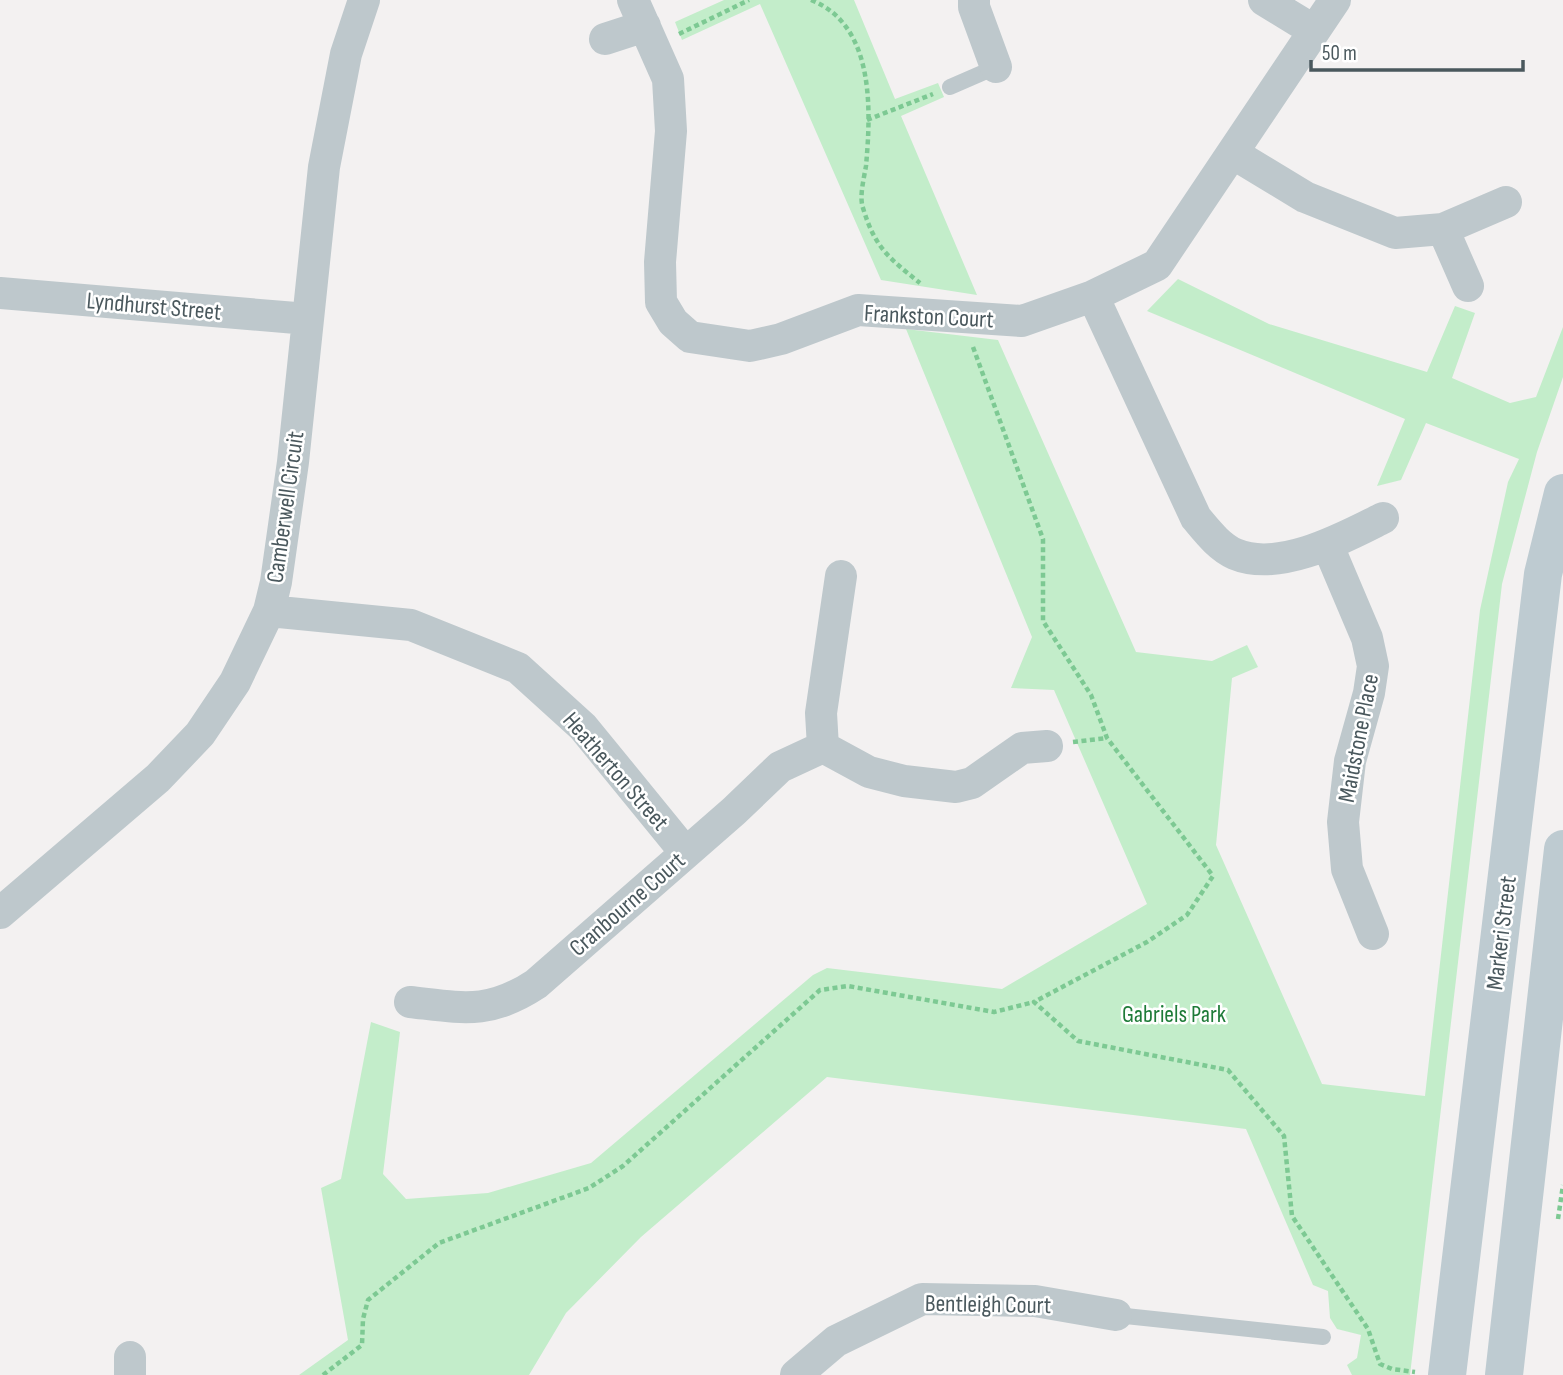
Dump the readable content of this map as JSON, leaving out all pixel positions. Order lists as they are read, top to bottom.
{
  "streets": {
    "main road": ["Markeri Street"],
    "street": [
      "Lyndhurst Street",
      "Frankston Court",
      "Camberwell Circuit",
      "Maidstone Place",
      "Heatherton Street",
      "Cranbourne Court",
      "Bentleigh Court"
    ]
  },
  "crossings": [
    ["Lyndhurst Street", "Camberwell Circuit"],
    ["Camberwell Circuit", "Heatherton Street"],
    ["Heatherton Street", "Cranbourne Court"]
  ],
  "parks": ["Gabriels Park"],
  "scale_bar": "50 m"
}
